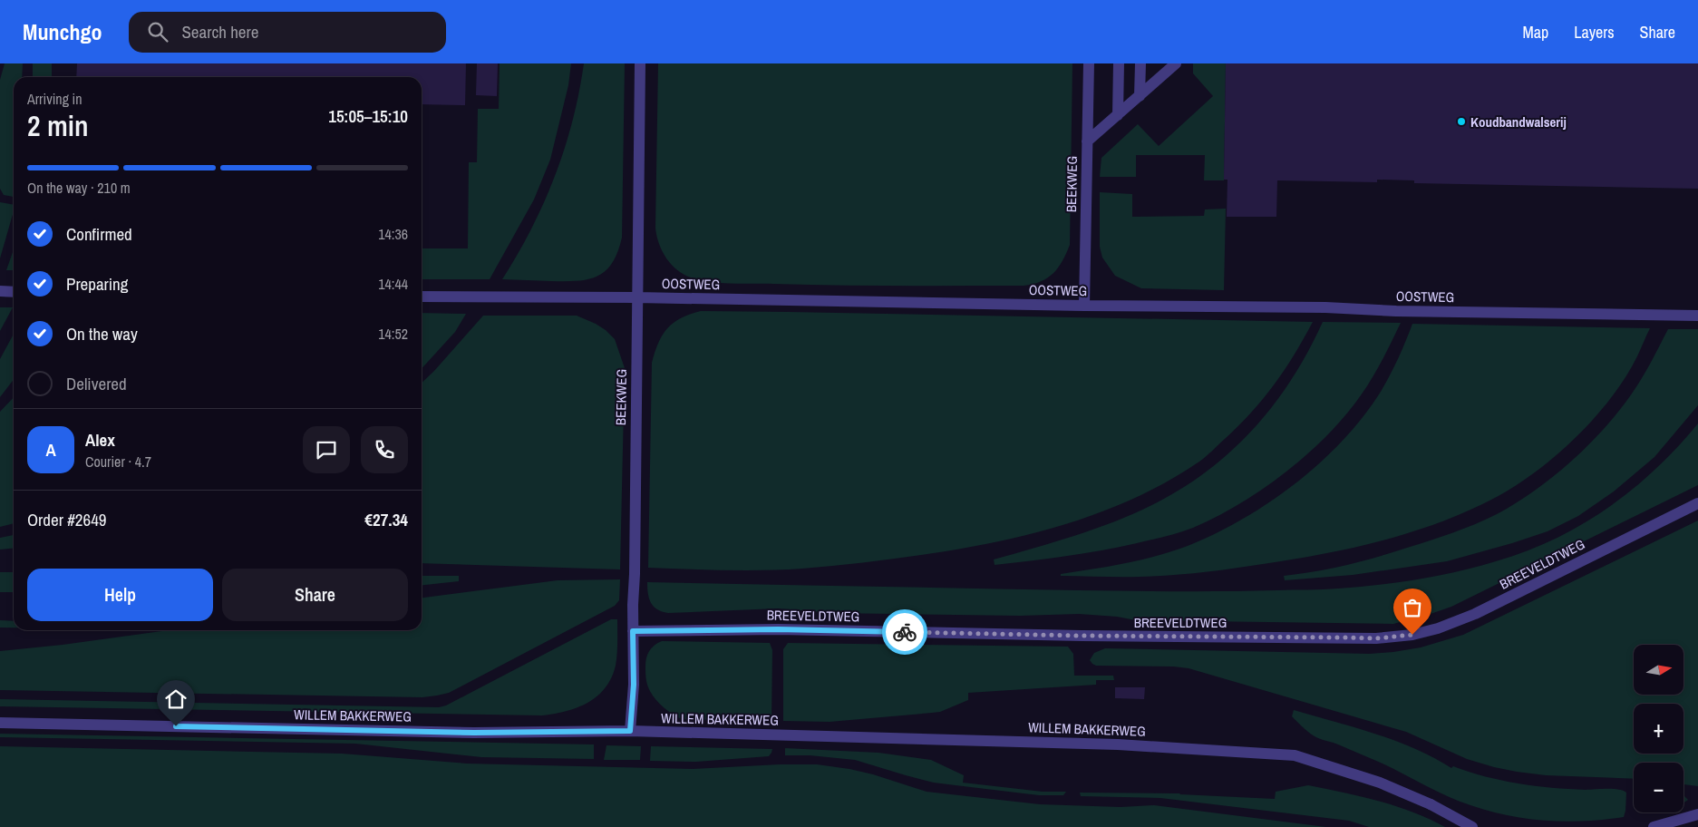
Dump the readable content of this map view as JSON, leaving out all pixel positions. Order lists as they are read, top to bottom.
{
  "streets": {
    "street": [
      "BEEKWEG",
      "OOSTWEG",
      "BREEVELDTWEG",
      "WILLEM BAKKERWEG"
    ]
  },
  "crossings": [
    ["BEEKWEG", "OOSTWEG"],
    ["BEEKWEG", "BREEVELDTWEG"],
    ["BEEKWEG", "WILLEM BAKKERWEG"]
  ],
  "places": ["Koudbandwalserij"],
  "north": "right",
  "page": {
    "header": "Munchgo",
    "search": "Search here",
    "nav": ["Map", "Layers", "Share"],
    "heading": ["2 min", "Arriving in", "15:05–15:10"],
    "panel": [
      "Alex",
      "Courier · 4.7",
      "Order #2649",
      "€27.34"
    ],
    "bar": "On the way · 210 m",
    "list": [
      ["Confirmed", "14:36"],
      ["Preparing", "14:44"],
      ["On the way", "14:52"],
      "Delivered"
    ],
    "round": "A",
    "buttons": ["Help", "Share"],
    "map_buttons": ["+", "−"]
  }
}
